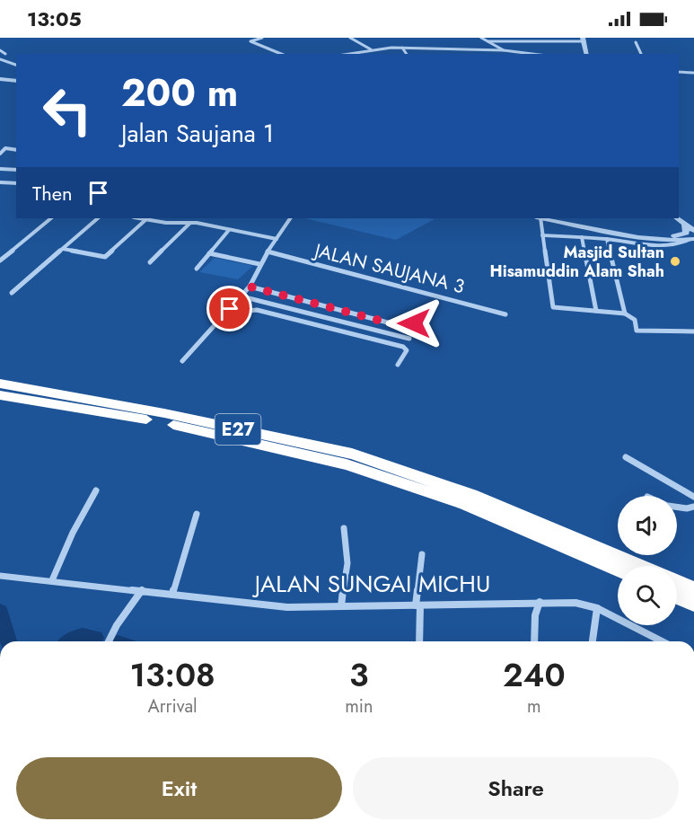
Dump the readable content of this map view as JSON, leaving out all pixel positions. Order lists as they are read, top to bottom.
{
  "streets": {
    "highway": ["E27"],
    "street": ["JALAN SAUJANA 3", "JALAN SUNGAI MICHU"]
  },
  "places": ["Masjid Sultan Hisamuddin Alam Shah"],
  "page": {
    "status": "13:05",
    "turn": ["200 m", "Jalan Saujana 1"],
    "then": "Then",
    "eta": [
      "13:08",
      "Arrival",
      "3",
      "min",
      "240",
      "m"
    ],
    "buttons": ["Exit", "Share"]
  }
}
